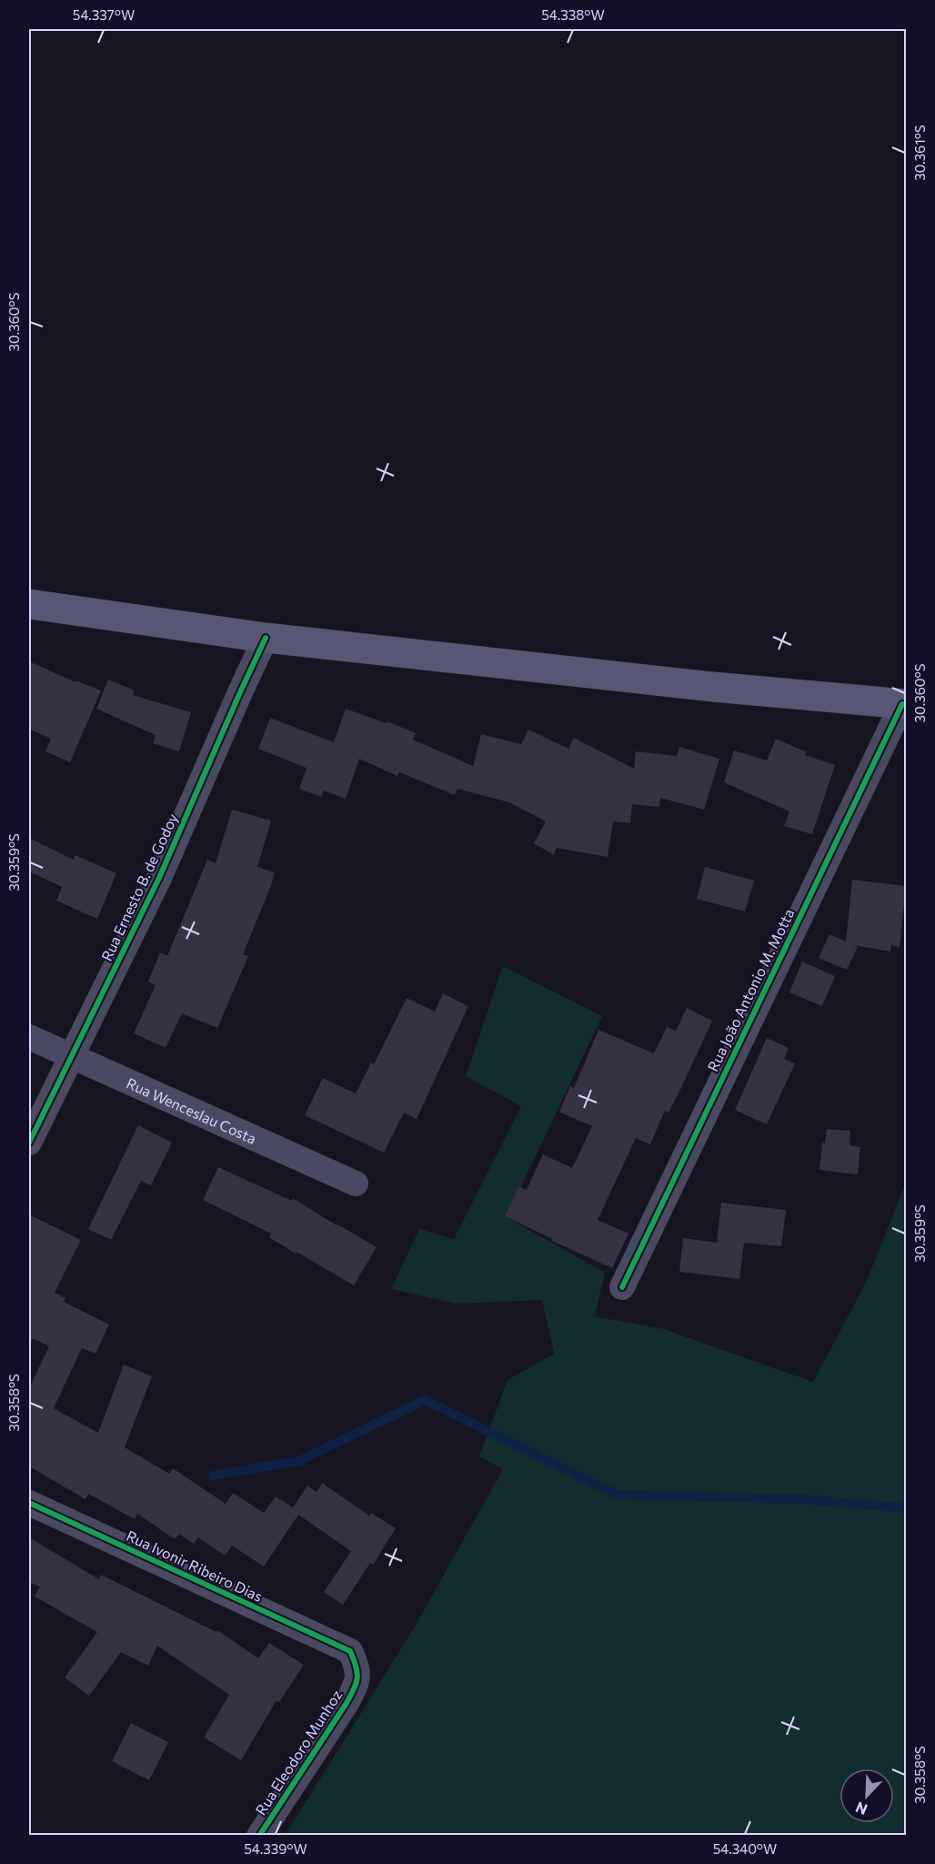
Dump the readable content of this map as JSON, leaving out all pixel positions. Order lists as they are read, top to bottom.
{
  "streets": {
    "street": [
      "Rua Ernesto B. de Godoy",
      "Rua João Antonio M. Motta",
      "Rua Wenceslau Costa",
      "Rua Ivonir Ribeiro Dias",
      "Rua Eleodoro Munhoz"
    ]
  },
  "crossings": [
    ["Rua Ernesto B. de Godoy", "Rua Wenceslau Costa"],
    ["Rua Ivonir Ribeiro Dias", "Rua Eleodoro Munhoz"]
  ],
  "north": "bottom left",
  "coordinates": [
    "54.337°W",
    "54.338°W",
    "30.361°S",
    "30.360°S",
    "30.359°S",
    "30.358°S",
    "54.339°W",
    "54.340°W"
  ]
}
